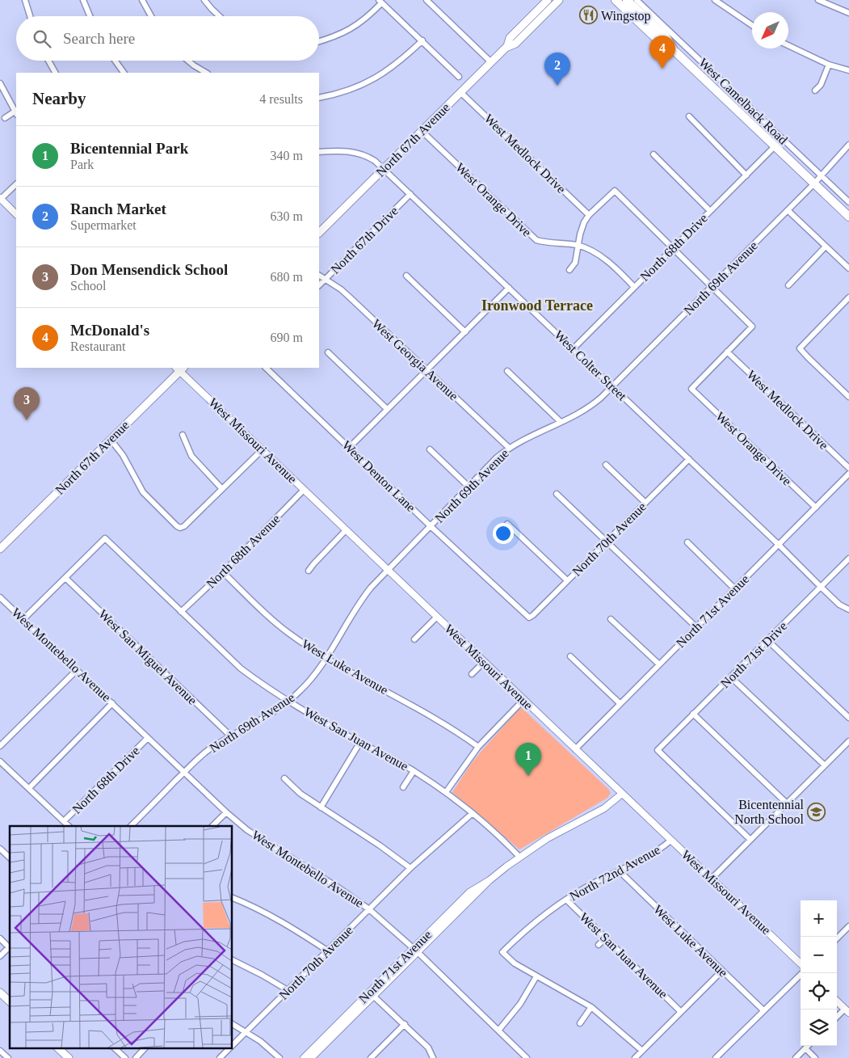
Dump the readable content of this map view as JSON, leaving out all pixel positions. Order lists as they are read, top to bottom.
{
  "streets": {
    "main road": ["West Camelback Road", "North 67th Avenue"],
    "street": [
      "West Medlock Drive",
      "West Orange Drive",
      "North 67th Drive",
      "North 68th Drive",
      "North 69th Avenue",
      "West Georgia Avenue",
      "West Colter Street",
      "West Missouri Avenue",
      "West Denton Lane",
      "North 70th Avenue",
      "North 68th Avenue",
      "North 71st Avenue",
      "West Montebello Avenue",
      "North 71st Drive",
      "West San Miguel Avenue",
      "West Luke Avenue",
      "West San Juan Avenue",
      "North 72nd Avenue"
    ]
  },
  "crossings": [
    ["West Camelback Road", "North 68th Drive"],
    ["West Camelback Road", "North 69th Avenue"],
    ["North 67th Avenue", "West Medlock Drive"],
    ["North 67th Avenue", "West Orange Drive"],
    ["North 67th Avenue", "West Colter Street"],
    ["North 67th Avenue", "West Missouri Avenue"],
    ["West Medlock Drive", "West Orange Drive"],
    ["West Orange Drive", "North 68th Drive"],
    ["West Orange Drive", "North 71st Avenue"],
    ["North 67th Drive", "West Georgia Avenue"],
    ["North 67th Drive", "West Colter Street"],
    ["North 68th Drive", "West Colter Street"],
    ["North 68th Drive", "West Montebello Avenue"],
    ["North 69th Avenue", "West Georgia Avenue"],
    ["North 69th Avenue", "West Colter Street"],
    ["North 69th Avenue", "West Missouri Avenue"],
    ["North 69th Avenue", "West Denton Lane"],
    ["North 69th Avenue", "West Montebello Avenue"],
    ["North 69th Avenue", "West San Miguel Avenue"],
    ["North 69th Avenue", "West Luke Avenue"],
    ["North 69th Avenue", "West San Juan Avenue"],
    ["West Colter Street", "North 70th Avenue"],
    ["West Colter Street", "North 71st Avenue"],
    ["West Colter Street", "North 71st Drive"],
    ["West Missouri Avenue", "North 68th Avenue"],
    ["West Missouri Avenue", "North 71st Avenue"],
    ["West Missouri Avenue", "North 72nd Avenue"],
    ["West Denton Lane", "North 70th Avenue"],
    ["North 70th Avenue", "West Montebello Avenue"],
    ["North 70th Avenue", "West San Juan Avenue"],
    ["North 68th Avenue", "West Luke Avenue"],
    ["North 68th Avenue", "West San Juan Avenue"],
    ["North 71st Avenue", "West Montebello Avenue"],
    ["North 71st Avenue", "West San Juan Avenue"],
    ["West San Miguel Avenue", "West San Juan Avenue"],
    ["West Luke Avenue", "North 72nd Avenue"],
    ["West San Juan Avenue", "North 72nd Avenue"]
  ],
  "districts": ["Ironwood Terrace"],
  "places": {
    "restaurant": ["Wingstop"],
    "school or university": ["Bicentennial North School"]
  },
  "north": "bottom left",
  "page": {
    "search": "Search here",
    "pins": [
      "4",
      "2",
      "3",
      "1"
    ],
    "heading": ["Nearby", "4 results"],
    "list": [
      {
        "mark": "1",
        "name": "Bicentennial Park",
        "note": "Park",
        "value": "340 m"
      },
      {
        "mark": "2",
        "name": "Ranch Market",
        "note": "Supermarket",
        "value": "630 m"
      },
      {
        "mark": "3",
        "name": "Don Mensendick School",
        "note": "School",
        "value": "680 m"
      },
      {
        "mark": "4",
        "name": "McDonald's",
        "note": "Restaurant",
        "value": "690 m"
      }
    ],
    "map_buttons": ["+", "−"]
  }
}
